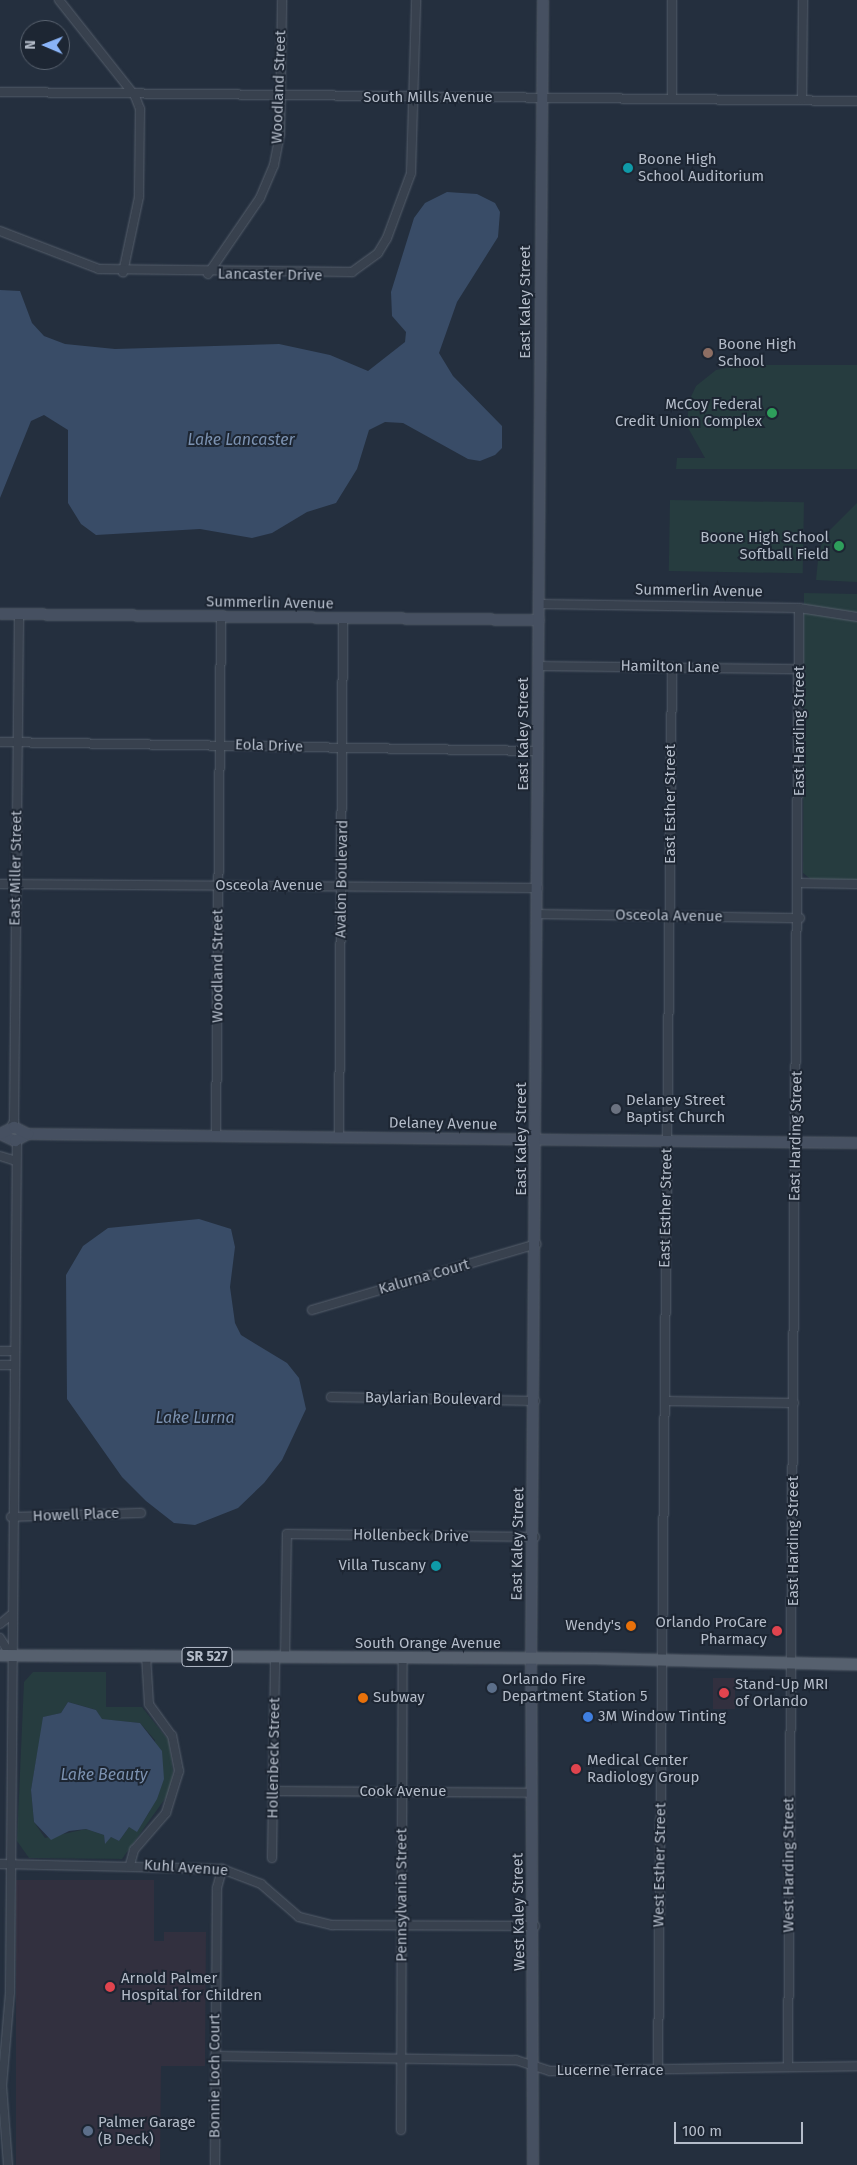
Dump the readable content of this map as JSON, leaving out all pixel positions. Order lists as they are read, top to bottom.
{
  "streets": {
    "main road": ["South Orange Avenue", "SR 527"],
    "street": [
      "Woodland Street",
      "South Mills Avenue",
      "Lancaster Drive",
      "East Kaley Street",
      "Summerlin Avenue",
      "Hamilton Lane",
      "East Harding Street",
      "Eola Drive",
      "East Esther Street",
      "East Miller Street",
      "Avalon Boulevard",
      "Osceola Avenue",
      "Delaney Avenue",
      "Kalurna Court",
      "Baylarian Boulevard",
      "Howell Place",
      "Hollenbeck Drive",
      "Hollenbeck Street",
      "Cook Avenue",
      "West Esther Street",
      "West Harding Street",
      "Kuhl Avenue",
      "Pennsylvania Street",
      "West Kaley Street",
      "Lucerne Terrace",
      "Bonnie Loch Court"
    ]
  },
  "crossings": [
    ["Woodland Street", "South Mills Avenue"],
    ["Woodland Street", "Lancaster Drive"],
    ["Woodland Street", "Summerlin Avenue"],
    ["Woodland Street", "Eola Drive"],
    ["Woodland Street", "Osceola Avenue"],
    ["Woodland Street", "Delaney Avenue"],
    ["South Mills Avenue", "Lancaster Drive"],
    ["South Mills Avenue", "East Kaley Street"],
    ["East Kaley Street", "Summerlin Avenue"],
    ["East Kaley Street", "Hamilton Lane"],
    ["East Kaley Street", "Eola Drive"],
    ["East Kaley Street", "Osceola Avenue"],
    ["East Kaley Street", "Delaney Avenue"],
    ["East Kaley Street", "Kalurna Court"],
    ["East Kaley Street", "Baylarian Boulevard"],
    ["East Kaley Street", "Hollenbeck Drive"],
    ["East Kaley Street", "South Orange Avenue"],
    ["East Kaley Street", "West Kaley Street"],
    ["Summerlin Avenue", "East Harding Street"],
    ["Summerlin Avenue", "East Miller Street"],
    ["Summerlin Avenue", "Avalon Boulevard"],
    ["Hamilton Lane", "East Harding Street"],
    ["Hamilton Lane", "East Esther Street"],
    ["East Harding Street", "Osceola Avenue"],
    ["East Harding Street", "Delaney Avenue"],
    ["East Harding Street", "South Orange Avenue"],
    ["East Harding Street", "West Harding Street"],
    ["Eola Drive", "East Miller Street"],
    ["Eola Drive", "Avalon Boulevard"],
    ["East Esther Street", "Osceola Avenue"],
    ["East Esther Street", "Delaney Avenue"],
    ["East Esther Street", "South Orange Avenue"],
    ["East Esther Street", "West Esther Street"],
    ["East Miller Street", "Osceola Avenue"],
    ["East Miller Street", "Delaney Avenue"],
    ["Avalon Boulevard", "Osceola Avenue"],
    ["Avalon Boulevard", "Delaney Avenue"],
    ["Hollenbeck Drive", "Hollenbeck Street"],
    ["South Orange Avenue", "Hollenbeck Street"],
    ["South Orange Avenue", "West Esther Street"],
    ["South Orange Avenue", "West Harding Street"],
    ["South Orange Avenue", "Pennsylvania Street"],
    ["South Orange Avenue", "West Kaley Street"],
    ["Hollenbeck Street", "Cook Avenue"],
    ["Cook Avenue", "Pennsylvania Street"],
    ["Cook Avenue", "West Kaley Street"],
    ["West Esther Street", "Lucerne Terrace"],
    ["West Harding Street", "Lucerne Terrace"],
    ["Kuhl Avenue", "Pennsylvania Street"],
    ["Kuhl Avenue", "West Kaley Street"],
    ["Kuhl Avenue", "Bonnie Loch Court"],
    ["Pennsylvania Street", "Lucerne Terrace"],
    ["West Kaley Street", "Lucerne Terrace"],
    ["Lucerne Terrace", "Bonnie Loch Court"]
  ],
  "water": ["Lake Lancaster", "Lake Lurna", "Lake Beauty"],
  "places": [
    "Boone High School Auditorium",
    "Boone High School",
    "McCoy Federal Credit Union Complex",
    "Boone High School Softball Field",
    "Delaney Street Baptist Church",
    "Villa Tuscany",
    "Wendy's",
    "Orlando ProCare Pharmacy",
    "Orlando Fire Department Station 5",
    "Stand-Up MRI of Orlando",
    "Subway",
    "3M Window Tinting",
    "Medical Center Radiology Group",
    "Arnold Palmer Hospital for Children",
    "Palmer Garage (B Deck)"
  ],
  "scale_bar": "100 m",
  "north": "left"
}
